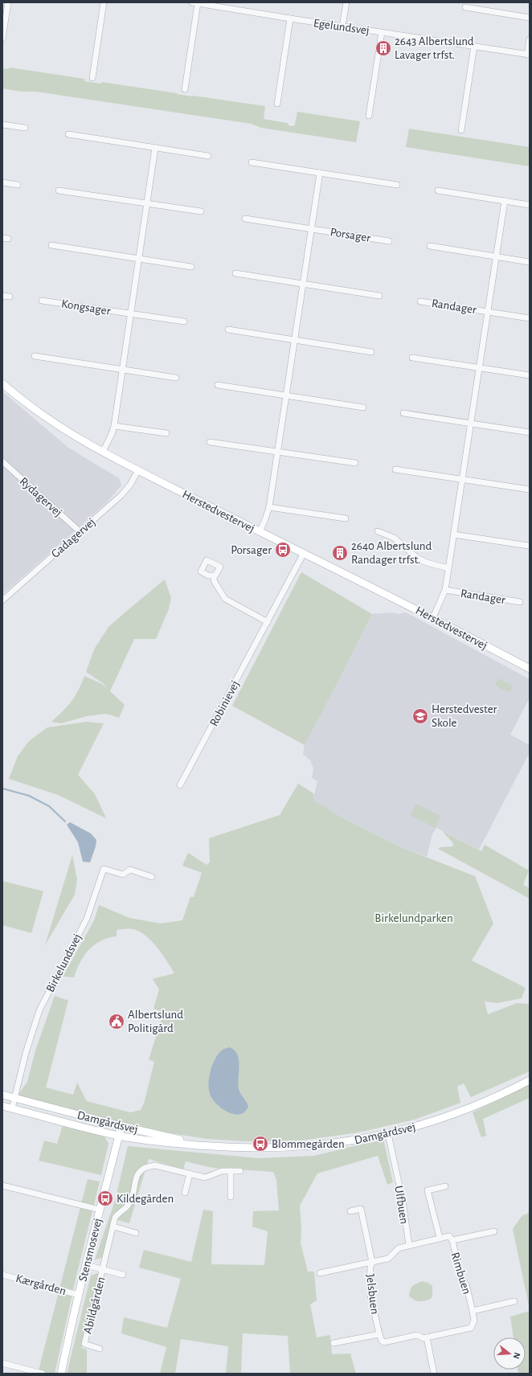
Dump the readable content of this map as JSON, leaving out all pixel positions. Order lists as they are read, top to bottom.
{
  "streets": {
    "street": [
      "Egelundsvej",
      "Porsager",
      "Randager",
      "Kongsager",
      "Rydagervej",
      "Herstedvestervej",
      "Gadagervej",
      "Robinievej",
      "Birkelundsvej",
      "Damgårdsvej",
      "Ulfbuen",
      "Stensmosevej",
      "Rimbuen",
      "Kærgården",
      "Jelsbuen",
      "Abildgården"
    ]
  },
  "crossings": [
    ["Randager", "Herstedvestervej"],
    ["Rydagervej", "Gadagervej"],
    ["Herstedvestervej", "Gadagervej"],
    ["Herstedvestervej", "Robinievej"],
    ["Birkelundsvej", "Damgårdsvej"],
    ["Damgårdsvej", "Ulfbuen"],
    ["Damgårdsvej", "Stensmosevej"],
    ["Stensmosevej", "Kærgården"],
    ["Stensmosevej", "Abildgården"]
  ],
  "parks": ["Birkelundparken"],
  "places": {
    "building": ["2643 Albertslund Lavager trfst.", "2640 Albertslund Randager trfst."],
    "bus stop": ["Porsager", "Blommegården", "Kildegården"],
    "school or university": ["Herstedvester Skole"],
    "public building": ["Albertslund Politigård"]
  },
  "north": "right"
}
